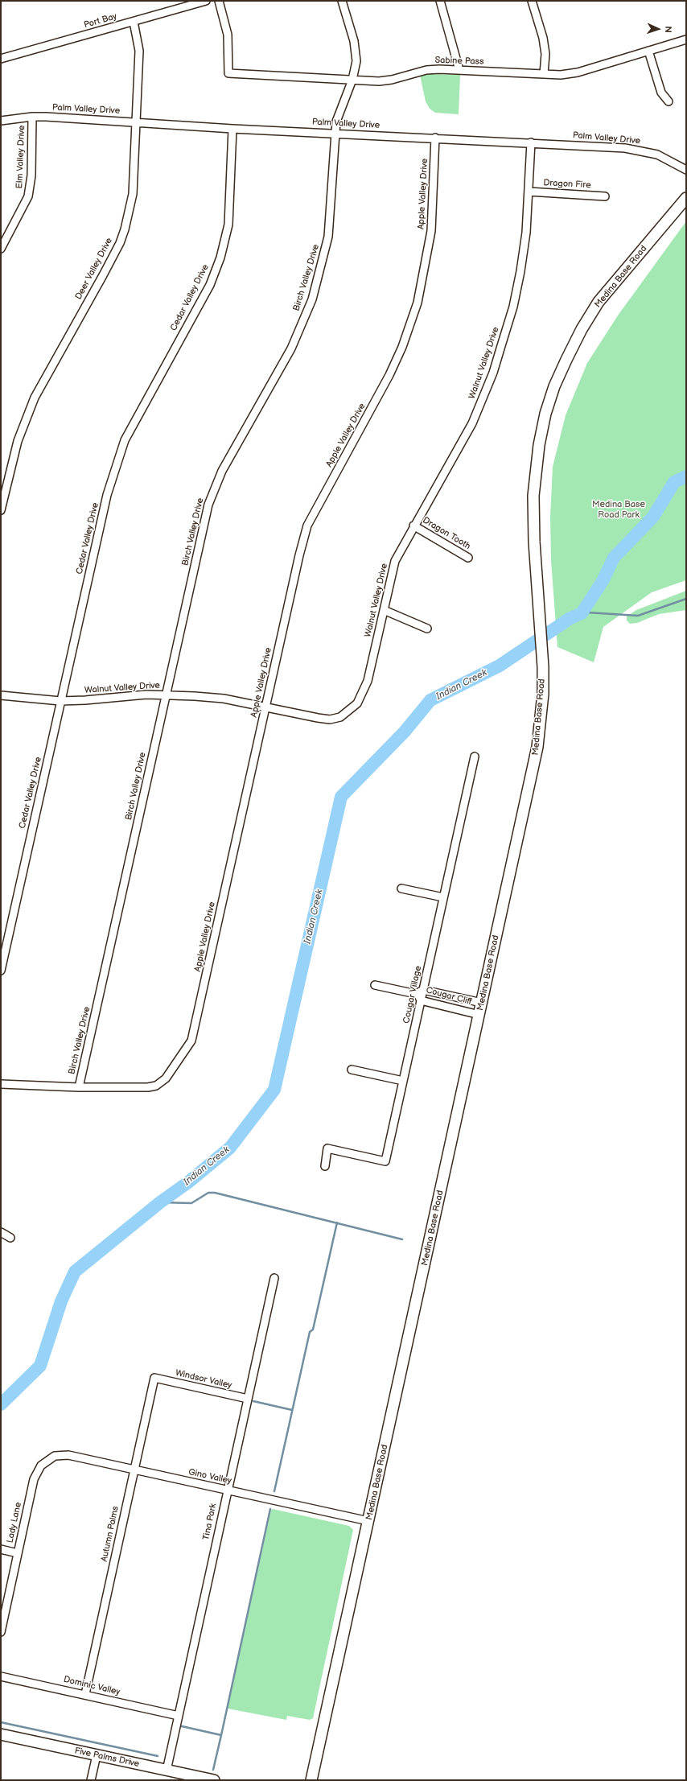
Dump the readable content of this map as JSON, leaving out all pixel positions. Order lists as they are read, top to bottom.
{
  "streets": {
    "street": [
      "Port Bay",
      "Sabine Pass",
      "Palm Valley Drive",
      "Elm Valley Drive",
      "Dragon Fire",
      "Apple Valley Drive",
      "Deer Valley Drive",
      "Medina Base Road",
      "Birch Valley Drive",
      "Cedar Valley Drive",
      "Walnut Valley Drive",
      "Dragon Tooth",
      "Cougar Village",
      "Cougar Cliff",
      "Windsor Valley",
      "Gino Valley",
      "Tina Park",
      "Lady Lane",
      "Autumn Palms",
      "Dominic Valley",
      "Five Palms Drive"
    ]
  },
  "crossings": [
    ["Port Bay", "Deer Valley Drive"],
    ["Sabine Pass", "Birch Valley Drive"],
    ["Palm Valley Drive", "Elm Valley Drive"],
    ["Palm Valley Drive", "Apple Valley Drive"],
    ["Palm Valley Drive", "Deer Valley Drive"],
    ["Palm Valley Drive", "Birch Valley Drive"],
    ["Palm Valley Drive", "Cedar Valley Drive"],
    ["Palm Valley Drive", "Walnut Valley Drive"],
    ["Dragon Fire", "Walnut Valley Drive"],
    ["Apple Valley Drive", "Birch Valley Drive"],
    ["Apple Valley Drive", "Walnut Valley Drive"],
    ["Medina Base Road", "Cougar Cliff"],
    ["Medina Base Road", "Gino Valley"],
    ["Birch Valley Drive", "Walnut Valley Drive"],
    ["Cedar Valley Drive", "Walnut Valley Drive"],
    ["Walnut Valley Drive", "Dragon Tooth"],
    ["Cougar Village", "Cougar Cliff"],
    ["Windsor Valley", "Tina Park"],
    ["Windsor Valley", "Autumn Palms"],
    ["Gino Valley", "Tina Park"],
    ["Gino Valley", "Lady Lane"],
    ["Gino Valley", "Autumn Palms"],
    ["Tina Park", "Dominic Valley"],
    ["Tina Park", "Five Palms Drive"],
    ["Autumn Palms", "Dominic Valley"]
  ],
  "water": ["Indian Creek"],
  "parks": ["Medina Base Road Park"],
  "north": "right"
}
